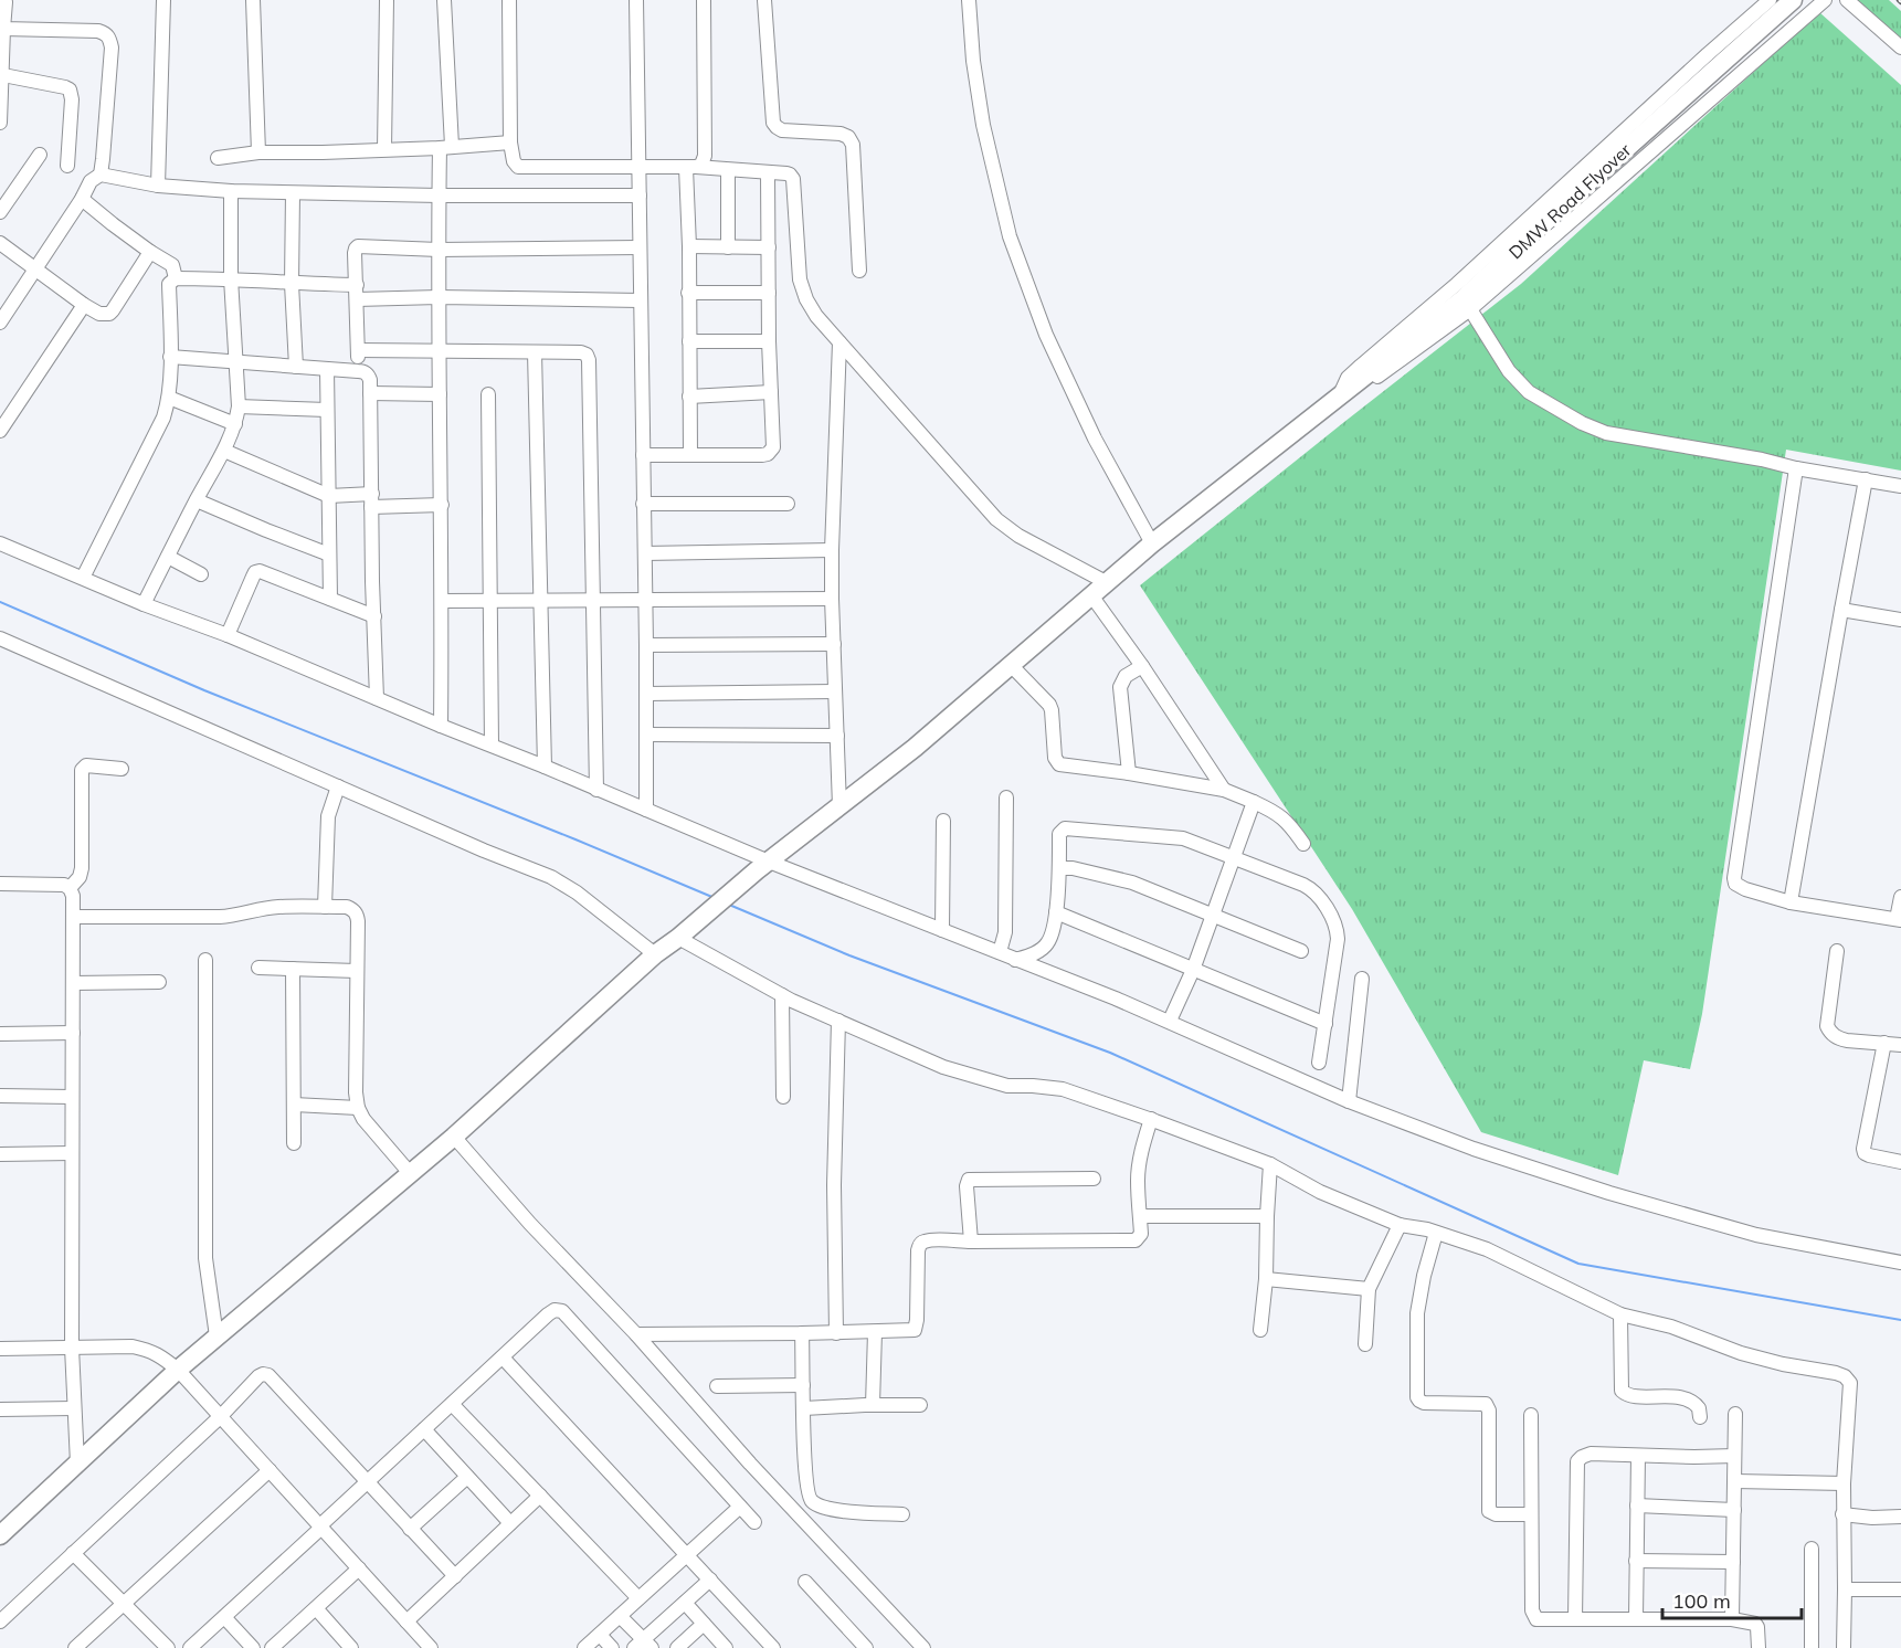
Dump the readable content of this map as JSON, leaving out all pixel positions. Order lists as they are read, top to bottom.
{
  "streets": {
    "main road": ["DMW Road Flyover"]
  },
  "scale_bar": "100 m"
}
